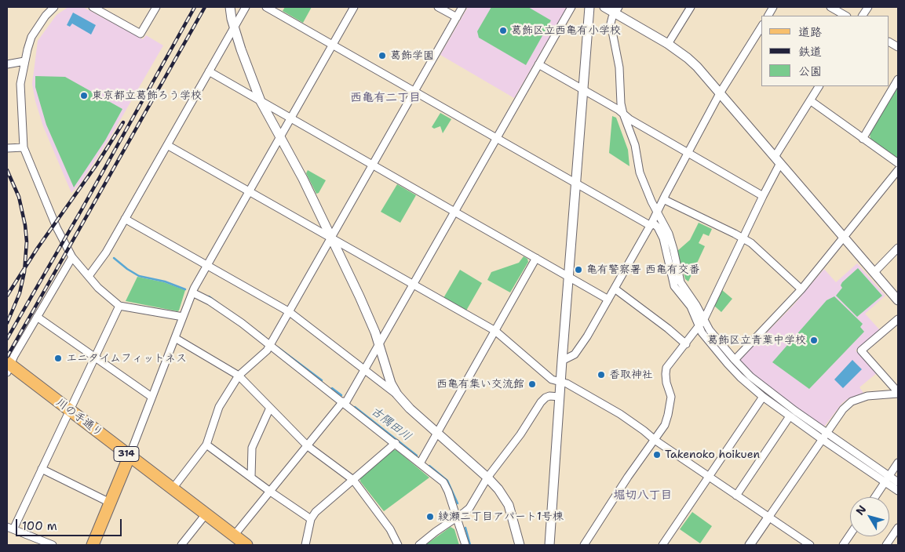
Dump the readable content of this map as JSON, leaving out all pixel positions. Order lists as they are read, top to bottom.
{
  "streets": {
    "main road": ["川の手通り", "314"]
  },
  "districts": ["西亀有二丁目", "堀切八丁目"],
  "water": ["古隅田川"],
  "places": [
    "葛飾区立西亀有小学校",
    "葛飾学園",
    "東京都立葛飾ろう学校",
    "亀有警察署 西亀有交番",
    "葛飾区立青葉中学校",
    "エニタイムフィットネス",
    "香取神社",
    "西亀有集い交流館",
    "Takenoko hoikuen",
    "綾瀬二丁目アパート1号棟"
  ],
  "legend": ["道路", "鉄道", "公園"],
  "scale_bar": "100 m",
  "north": "top left"
}
